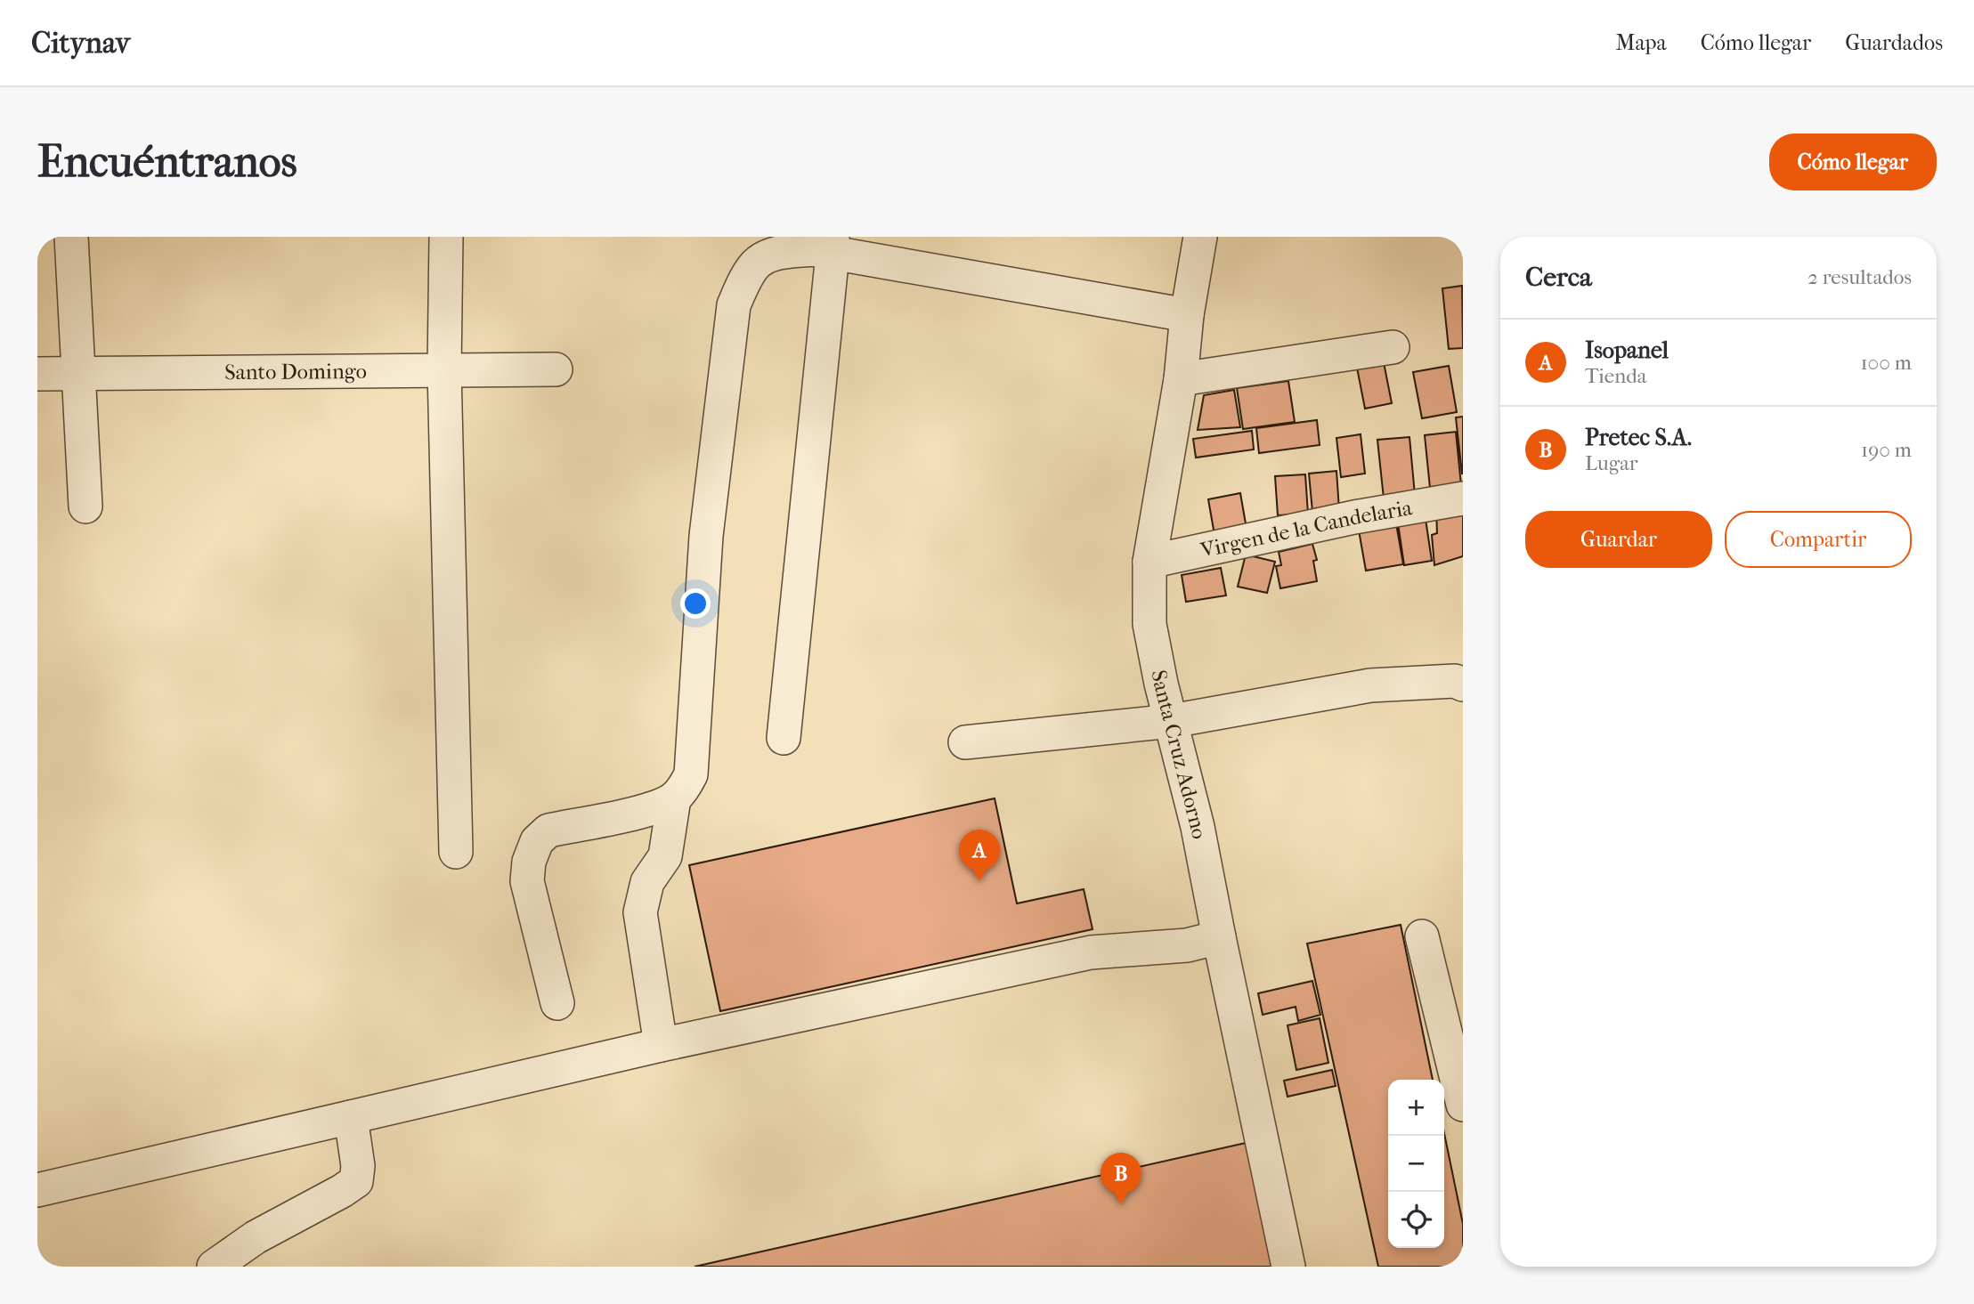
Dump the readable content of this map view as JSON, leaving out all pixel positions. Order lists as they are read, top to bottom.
{
  "streets": {
    "street": ["Santo Domingo", "Virgen de la Candelaria", "Santa Cruz Adorno"]
  },
  "crossings": [
    ["Virgen de la Candelaria", "Santa Cruz Adorno"]
  ],
  "page": {
    "header": "Citynav",
    "nav": ["Mapa", "Cómo llegar", "Guardados"],
    "buttons": [
      "Cómo llegar",
      ["Guardar", "Compartir"]
    ],
    "title": "Encuéntranos",
    "heading": ["Cerca", "2 resultados"],
    "list": [
      {
        "mark": "A",
        "name": "Isopanel",
        "note": "Tienda",
        "value": "100 m"
      },
      {
        "mark": "B",
        "name": "Pretec S.A.",
        "note": "Lugar",
        "value": "190 m"
      }
    ],
    "pins": ["A", "B"],
    "map_buttons": ["+", "−"]
  }
}
